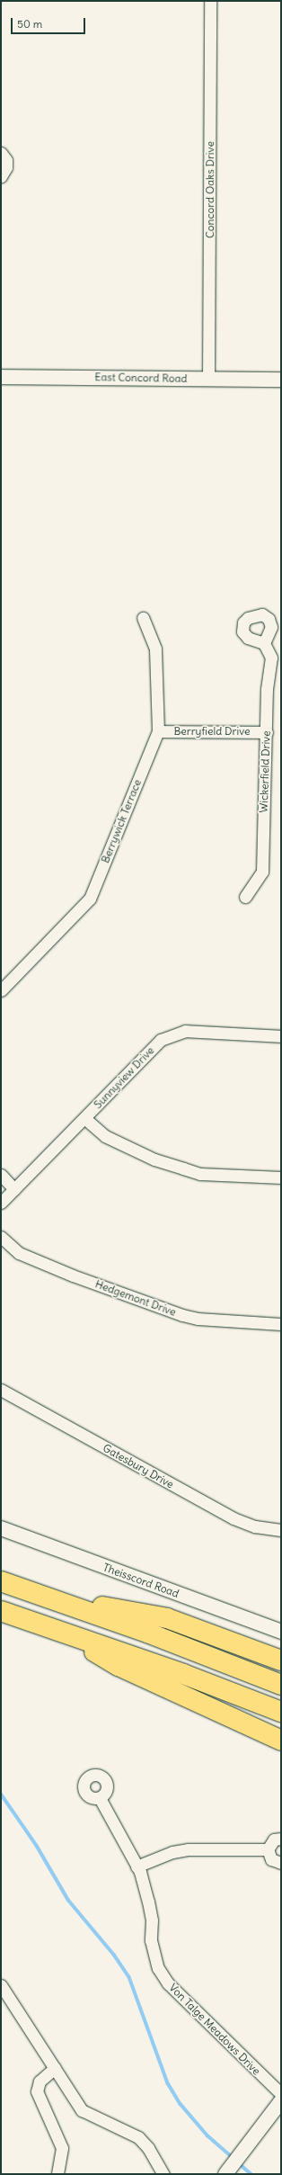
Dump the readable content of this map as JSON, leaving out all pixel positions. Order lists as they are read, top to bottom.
{
  "streets": {
    "street": [
      "Concord Oaks Drive",
      "East Concord Road",
      "Berryfield Drive",
      "Wickerfield Drive",
      "Berrywick Terrace",
      "Sunnyview Drive",
      "Hedgemont Drive",
      "Gatesbury Drive",
      "Theisscord Road",
      "Von Talge Meadows Drive"
    ]
  },
  "crossings": [
    ["Concord Oaks Drive", "East Concord Road"],
    ["Berryfield Drive", "Wickerfield Drive"],
    ["Berryfield Drive", "Berrywick Terrace"]
  ],
  "scale_bar": "50 m"
}
